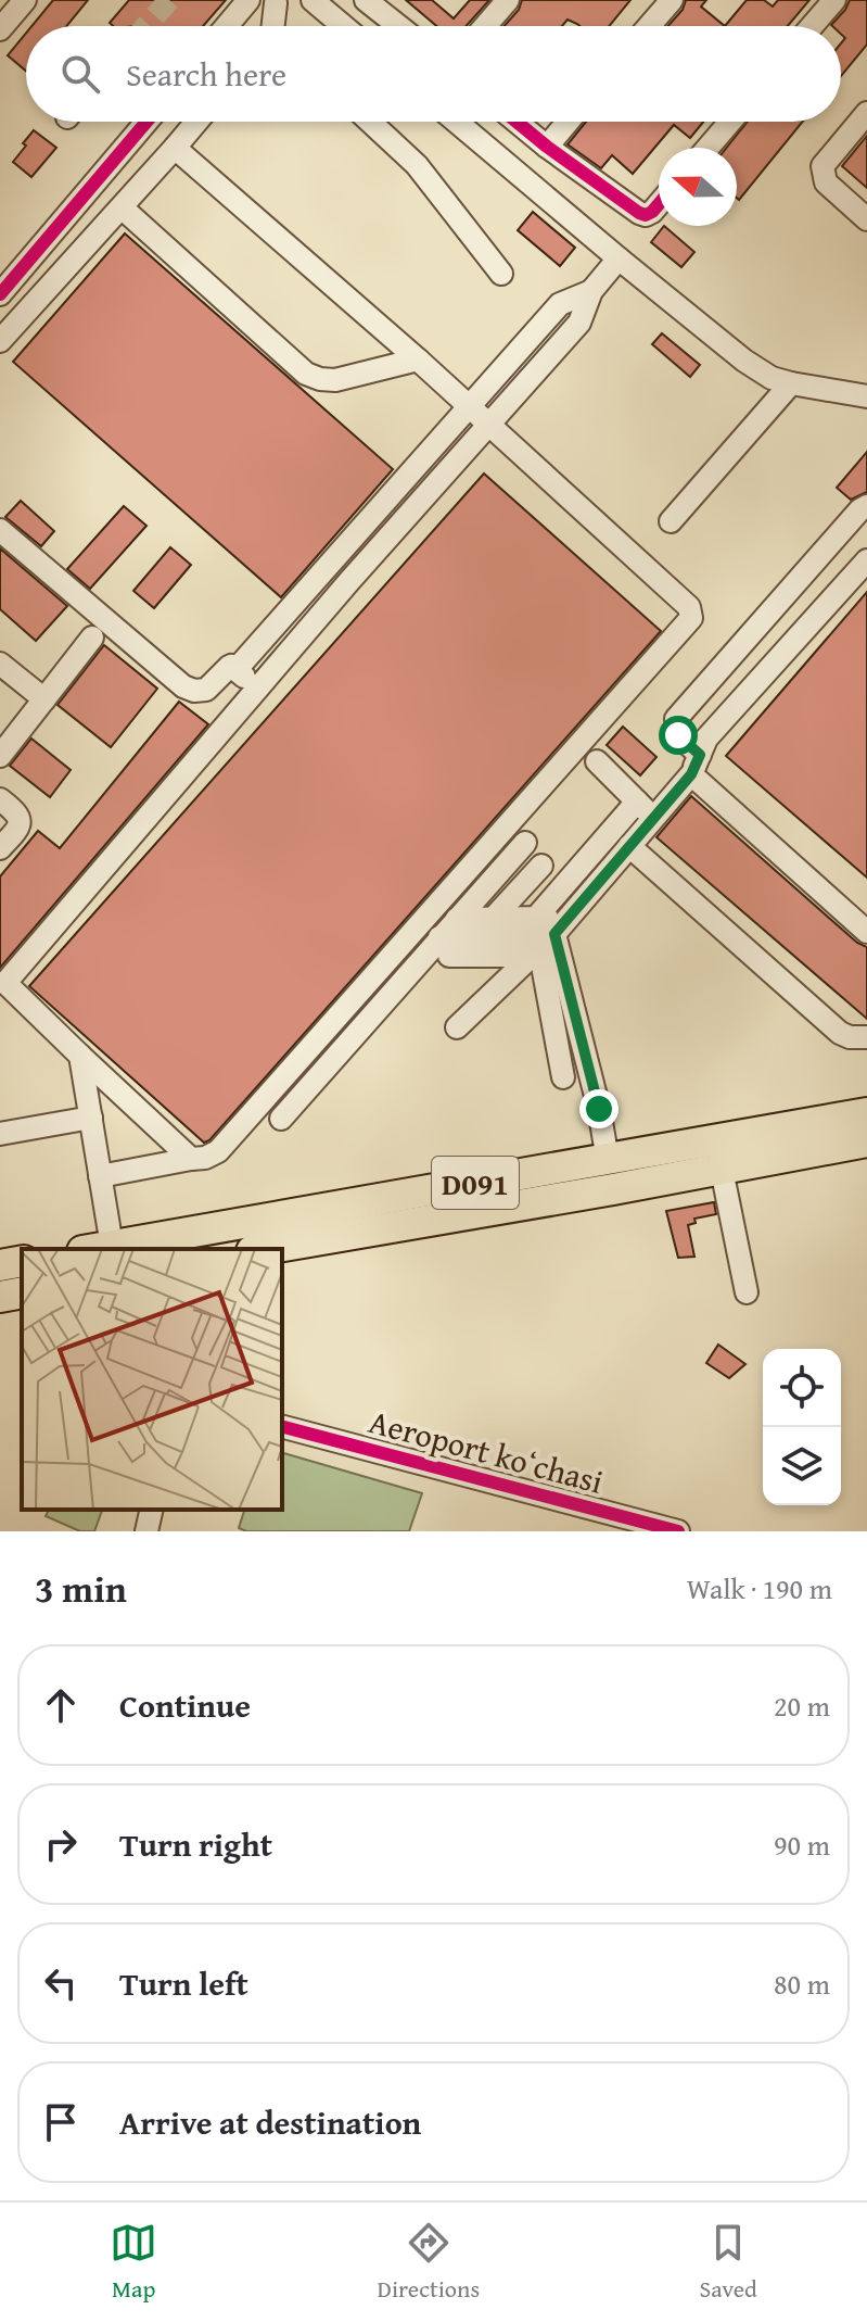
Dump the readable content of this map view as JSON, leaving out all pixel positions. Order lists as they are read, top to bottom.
{
  "streets": {
    "highway": ["D091"],
    "street": ["Aeroport koʻchasi"]
  },
  "north": "left",
  "page": {
    "search": "Search here",
    "heading": ["3 min", "Walk · 190 m"],
    "list": [
      ["Continue", "20 m"],
      ["Turn right", "90 m"],
      ["Turn left", "80 m"],
      "Arrive at destination"
    ],
    "nav": ["Map", "Directions", "Saved"]
  }
}
